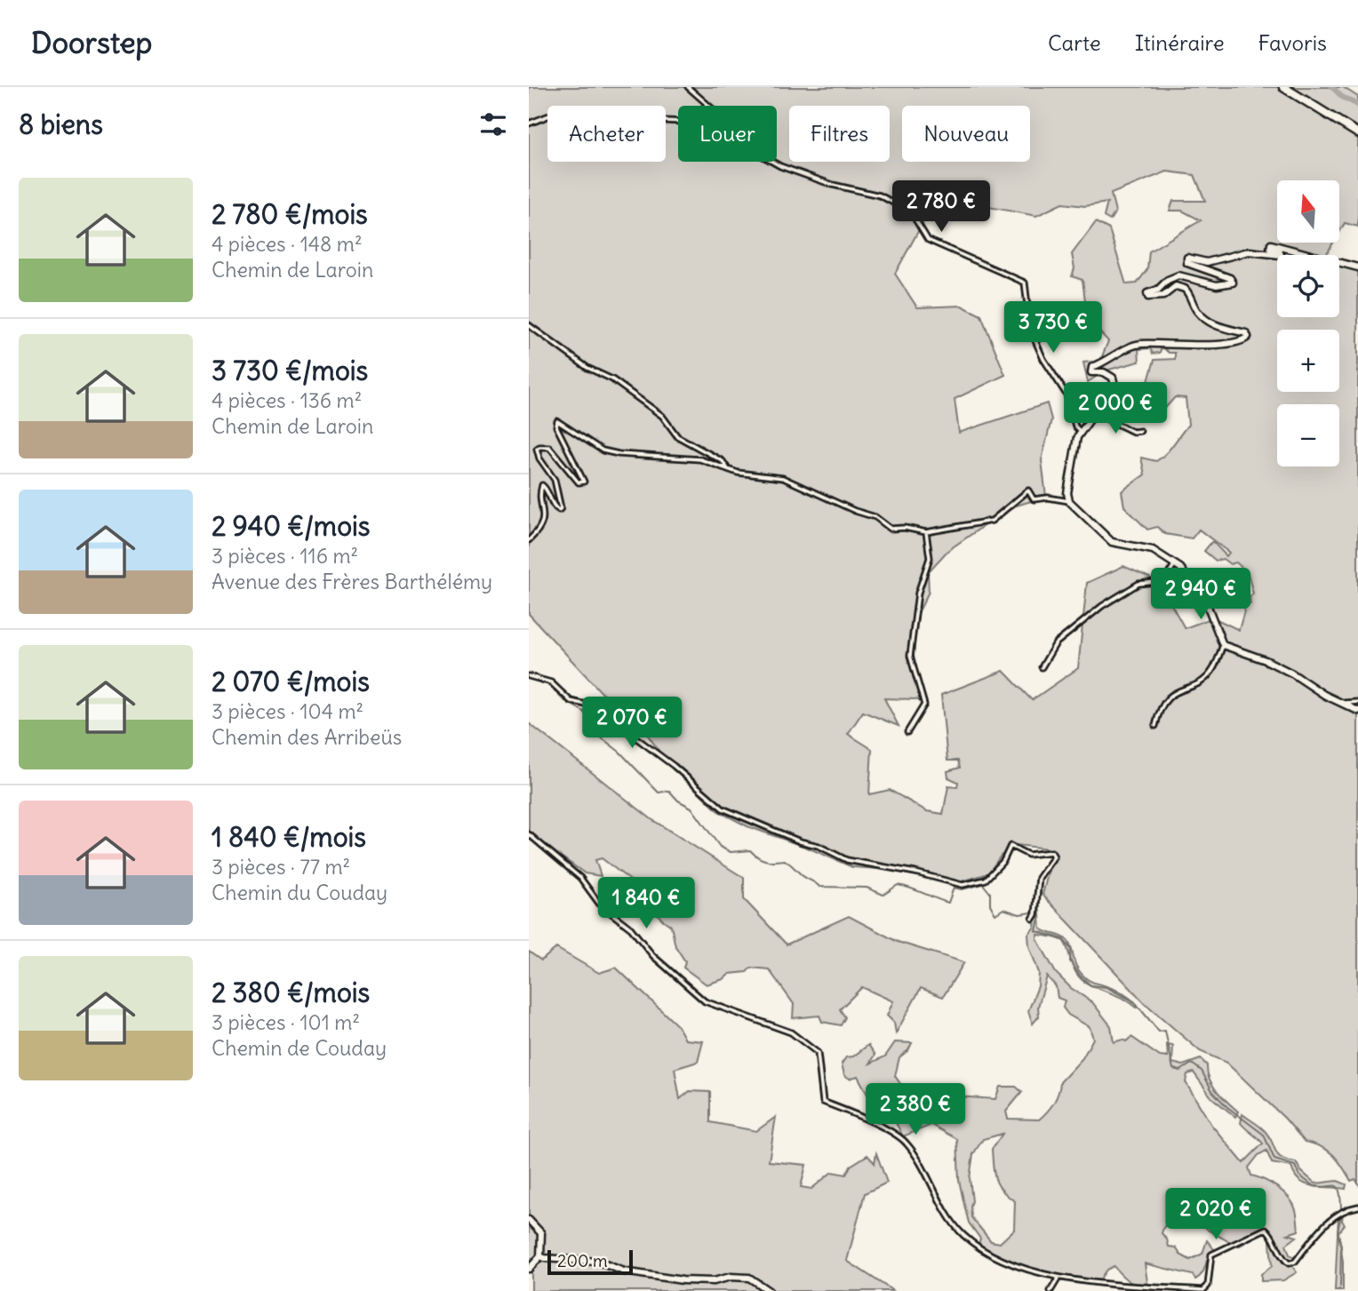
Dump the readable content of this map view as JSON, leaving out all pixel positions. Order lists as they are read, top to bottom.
{
  "scale_bar": "200 m",
  "north": "top",
  "page": {
    "header": "Doorstep",
    "nav": ["Carte", "Itinéraire", "Favoris"],
    "heading": "8 biens",
    "chip": [
      "Acheter",
      "Louer",
      "Filtres",
      "Nouveau"
    ],
    "list": [
      {
        "name": "2 780 €/mois",
        "note": "4 pièces · 148 m² · Chemin de Laroin"
      },
      {
        "name": "3 730 €/mois",
        "note": "4 pièces · 136 m² · Chemin de Laroin"
      },
      {
        "name": "2 940 €/mois",
        "note": "3 pièces · 116 m² · Avenue des Frères Barthélémy"
      },
      {
        "name": "2 070 €/mois",
        "note": "3 pièces · 104 m² · Chemin des Arribeüs"
      },
      {
        "name": "1 840 €/mois",
        "note": "3 pièces · 77 m² · Chemin du Couday"
      },
      {
        "name": "2 380 €/mois",
        "note": "3 pièces · 101 m² · Chemin de Couday"
      }
    ],
    "map_buttons": ["+", "−"],
    "price": [
      "2 780 €",
      "3 730 €",
      "2 000 €",
      "2 940 €",
      "2 070 €",
      "1 840 €",
      "2 380 €",
      "2 020 €"
    ],
    "scale": "200 m"
  }
}
